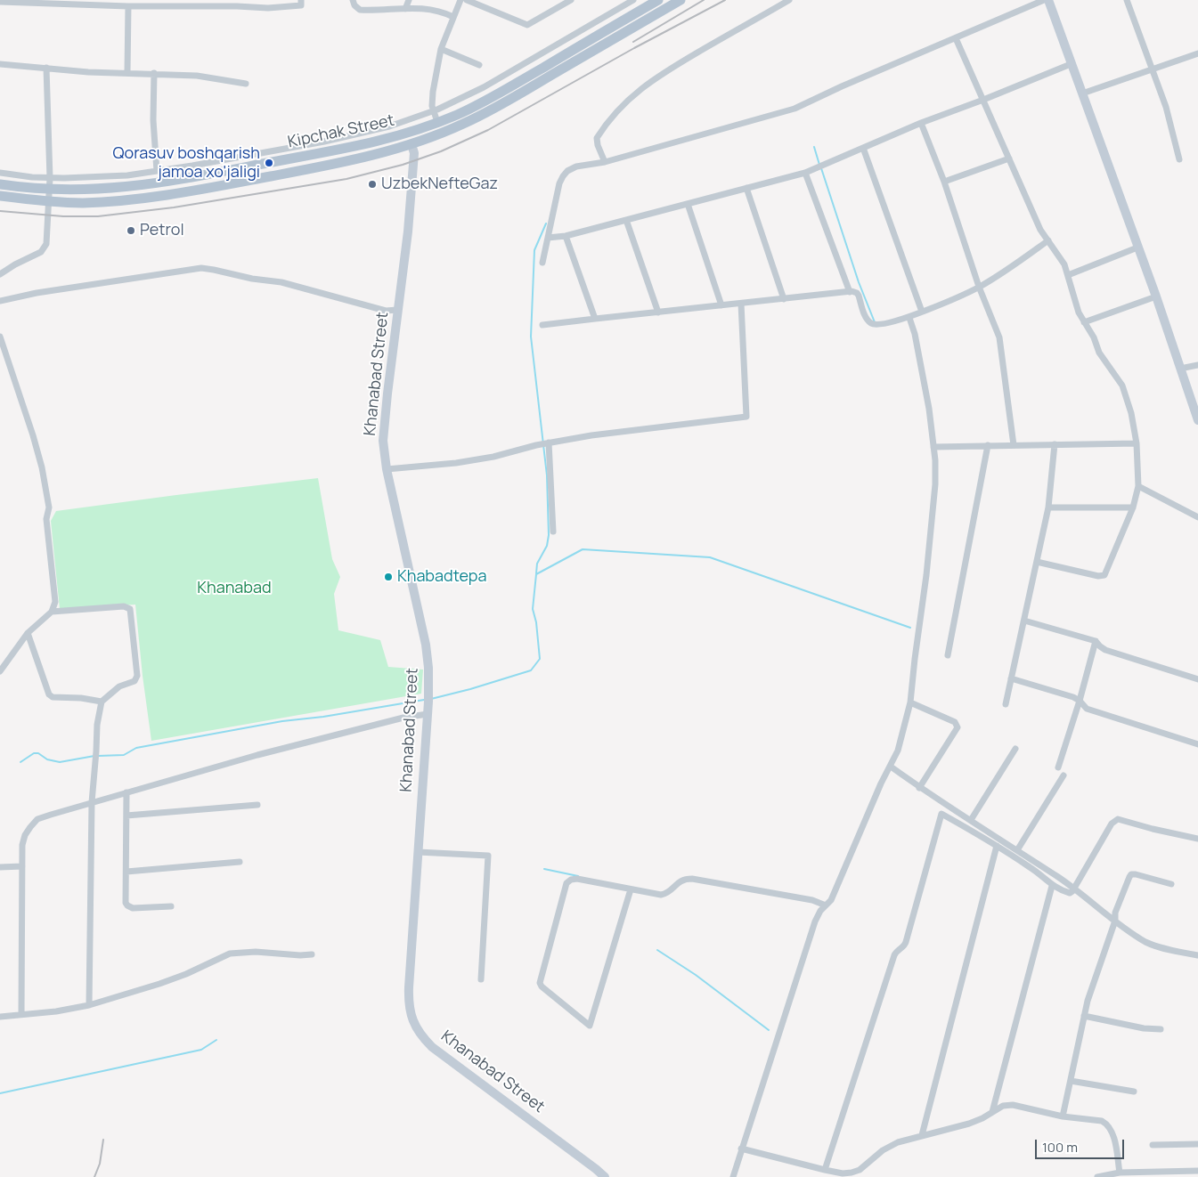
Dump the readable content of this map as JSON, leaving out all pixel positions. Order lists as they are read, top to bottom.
{
  "streets": {
    "main road": ["Kipchak Street", "Khanabad Street"]
  },
  "parks": ["Khanabad"],
  "places": [
    "Qorasuv boshqarish jamoa xo'jaligi",
    "UzbekNefteGaz",
    "Petrol",
    "Khabadtepa"
  ],
  "scale_bar": "100 m"
}
